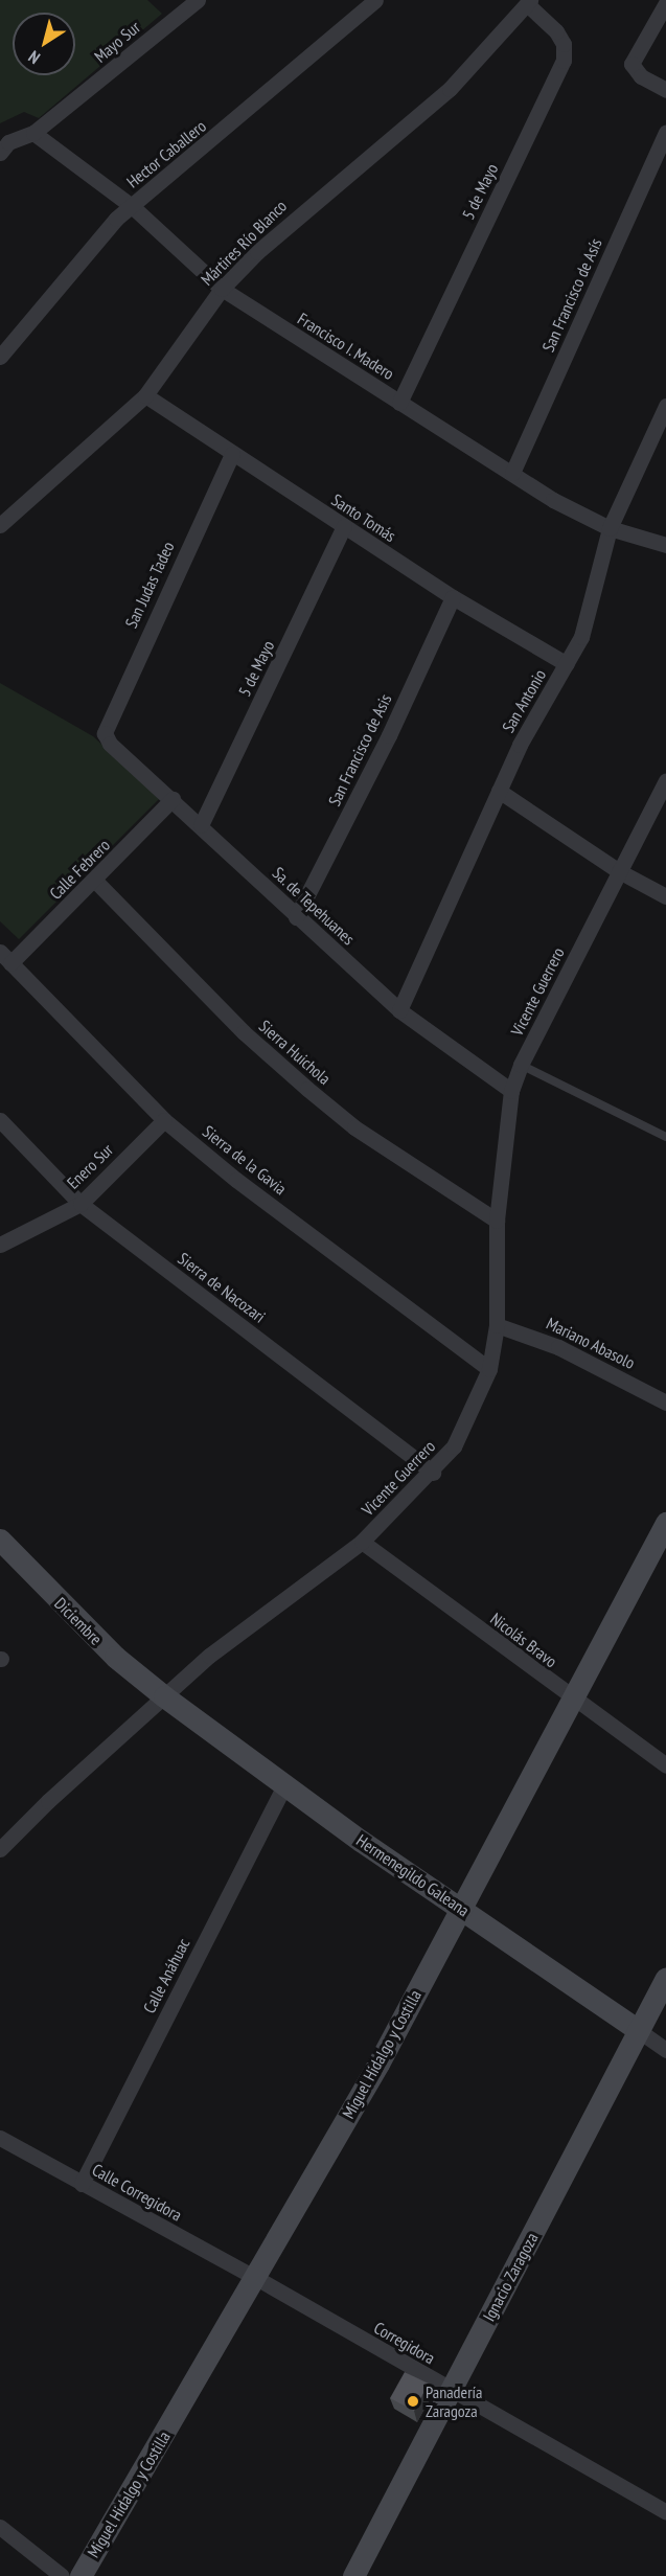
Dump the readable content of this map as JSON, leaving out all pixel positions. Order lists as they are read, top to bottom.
{
  "streets": {
    "main road": [
      "Diciembre",
      "Hermenegildo Galeana",
      "Miguel Hidalgo y Costilla",
      "Ignacio Zaragoza"
    ],
    "street": [
      "Mayo Sur",
      "Hector Caballero",
      "5 de Mayo",
      "Mártires Río Blanco",
      "San Francisco de Asís",
      "Francisco I. Madero",
      "Santo Tomás",
      "San Judas Tadeo",
      "San Antonio",
      "San Francisco de Asis",
      "Calle Febrero",
      "Sa. de Tepehuanes",
      "Vicente Guerrero",
      "Sierra Huichola",
      "Sierra de la Gavia",
      "Enero Sur",
      "Sierra de Nacozari",
      "Mariano Abasolo",
      "Nicolás Bravo",
      "Calle Anáhuac",
      "Calle Corregidora",
      "Corregidora"
    ]
  },
  "crossings": [
    ["Mayo Sur", "Francisco I. Madero"],
    ["Hector Caballero", "Francisco I. Madero"],
    ["5 de Mayo", "Mártires Río Blanco"],
    ["5 de Mayo", "Francisco I. Madero"],
    ["5 de Mayo", "Santo Tomás"],
    ["5 de Mayo", "Sa. de Tepehuanes"],
    ["Mártires Río Blanco", "Francisco I. Madero"],
    ["Mártires Río Blanco", "Santo Tomás"],
    ["San Francisco de Asís", "Francisco I. Madero"],
    ["Francisco I. Madero", "San Antonio"],
    ["Santo Tomás", "San Judas Tadeo"],
    ["Santo Tomás", "San Antonio"],
    ["Santo Tomás", "San Francisco de Asis"],
    ["San Judas Tadeo", "Sa. de Tepehuanes"],
    ["San Antonio", "Sa. de Tepehuanes"],
    ["San Francisco de Asis", "Sa. de Tepehuanes"],
    ["Calle Febrero", "Sa. de Tepehuanes"],
    ["Calle Febrero", "Sierra Huichola"],
    ["Calle Febrero", "Sierra de la Gavia"],
    ["Sa. de Tepehuanes", "Vicente Guerrero"],
    ["Vicente Guerrero", "Sierra Huichola"],
    ["Vicente Guerrero", "Sierra de la Gavia"],
    ["Vicente Guerrero", "Sierra de Nacozari"],
    ["Vicente Guerrero", "Mariano Abasolo"],
    ["Vicente Guerrero", "Diciembre"],
    ["Vicente Guerrero", "Nicolás Bravo"],
    ["Vicente Guerrero", "Hermenegildo Galeana"],
    ["Sierra de la Gavia", "Enero Sur"],
    ["Enero Sur", "Sierra de Nacozari"],
    ["Diciembre", "Hermenegildo Galeana"],
    ["Nicolás Bravo", "Miguel Hidalgo y Costilla"],
    ["Hermenegildo Galeana", "Calle Anáhuac"],
    ["Hermenegildo Galeana", "Miguel Hidalgo y Costilla"],
    ["Hermenegildo Galeana", "Ignacio Zaragoza"],
    ["Calle Anáhuac", "Calle Corregidora"],
    ["Miguel Hidalgo y Costilla", "Calle Corregidora"],
    ["Miguel Hidalgo y Costilla", "Corregidora"],
    ["Calle Corregidora", "Corregidora"],
    ["Ignacio Zaragoza", "Corregidora"]
  ],
  "places": ["Panadería Zaragoza"],
  "north": "bottom left"
}
